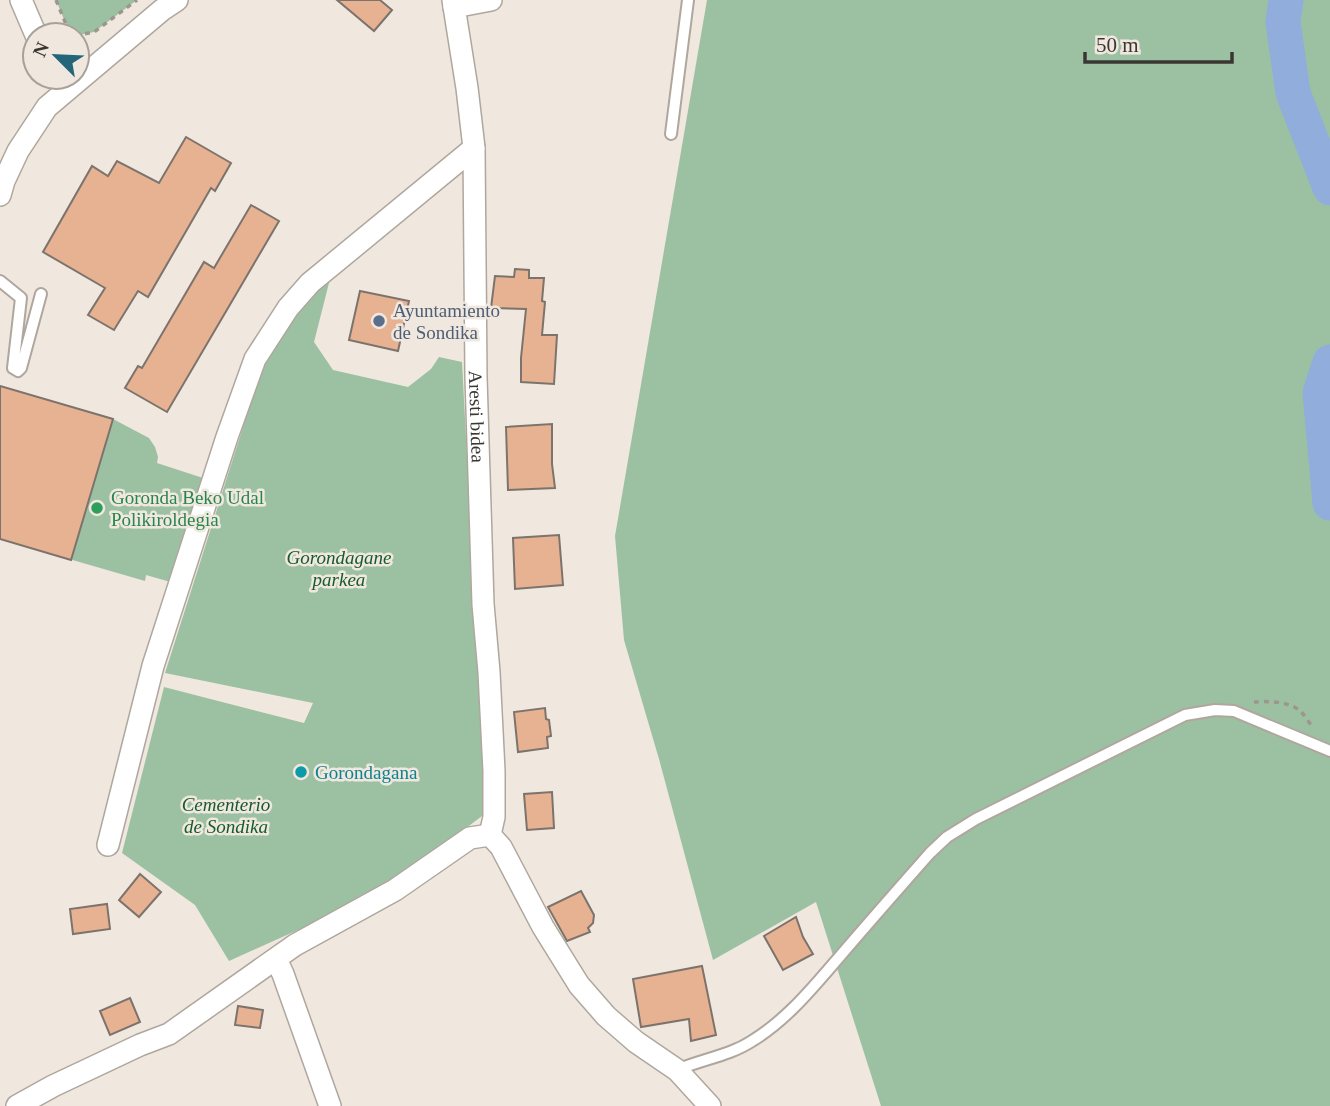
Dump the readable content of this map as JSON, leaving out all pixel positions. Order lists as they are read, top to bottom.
{
  "streets": {
    "street": ["Aresti bidea"]
  },
  "parks": ["Gorondagane parkea", "Cementerio de Sondika"],
  "places": ["Ayuntamiento de Sondika", "Goronda Beko Udal Polikiroldegia", "Gorondagana"],
  "scale_bar": "50 m",
  "north": "top left"
}
